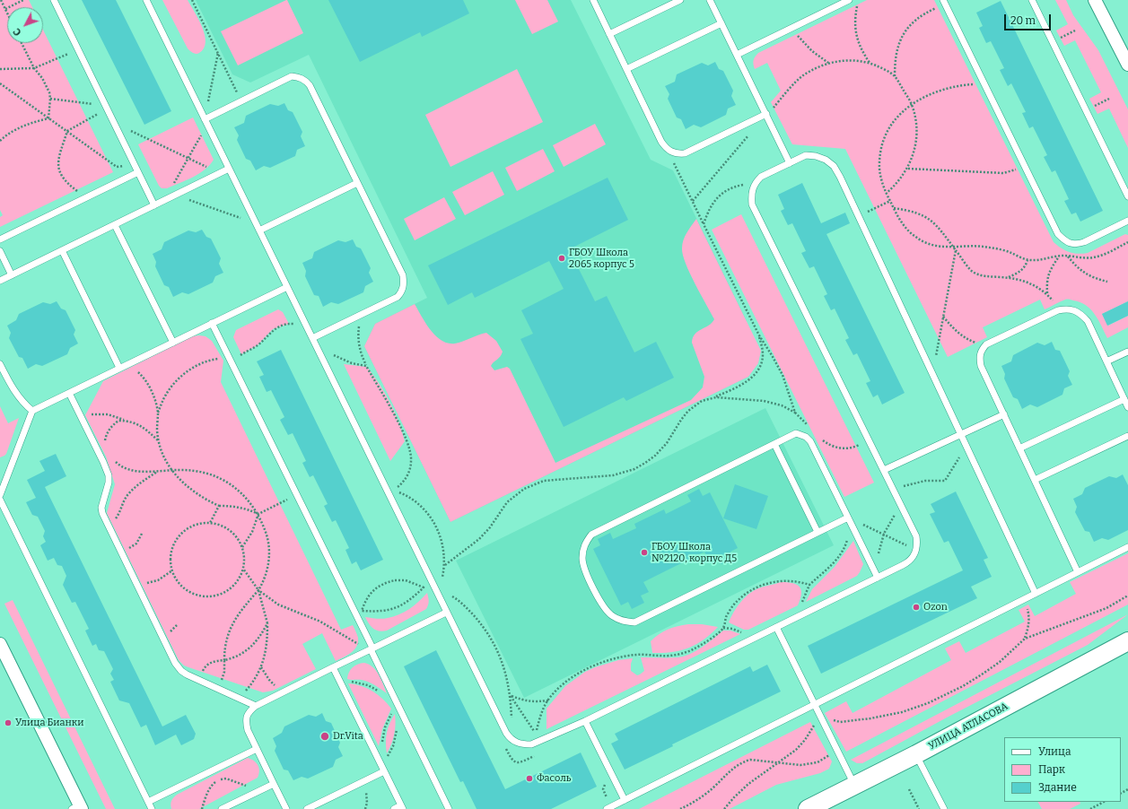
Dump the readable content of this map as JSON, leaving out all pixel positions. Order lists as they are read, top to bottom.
{
  "streets": {
    "main road": ["УЛИЦА АТЛАСОВА"]
  },
  "places": [
    "ГБОУ Школа 2065 корпус 5",
    "ГБОУ Школа №2120, корпус Д5",
    "Ozon",
    "Улица Бианки",
    "Dr.Vita",
    "Фасоль"
  ],
  "legend": ["Улица", "Парк", "Здание"],
  "scale_bar": "20 m",
  "north": "bottom left"
}
